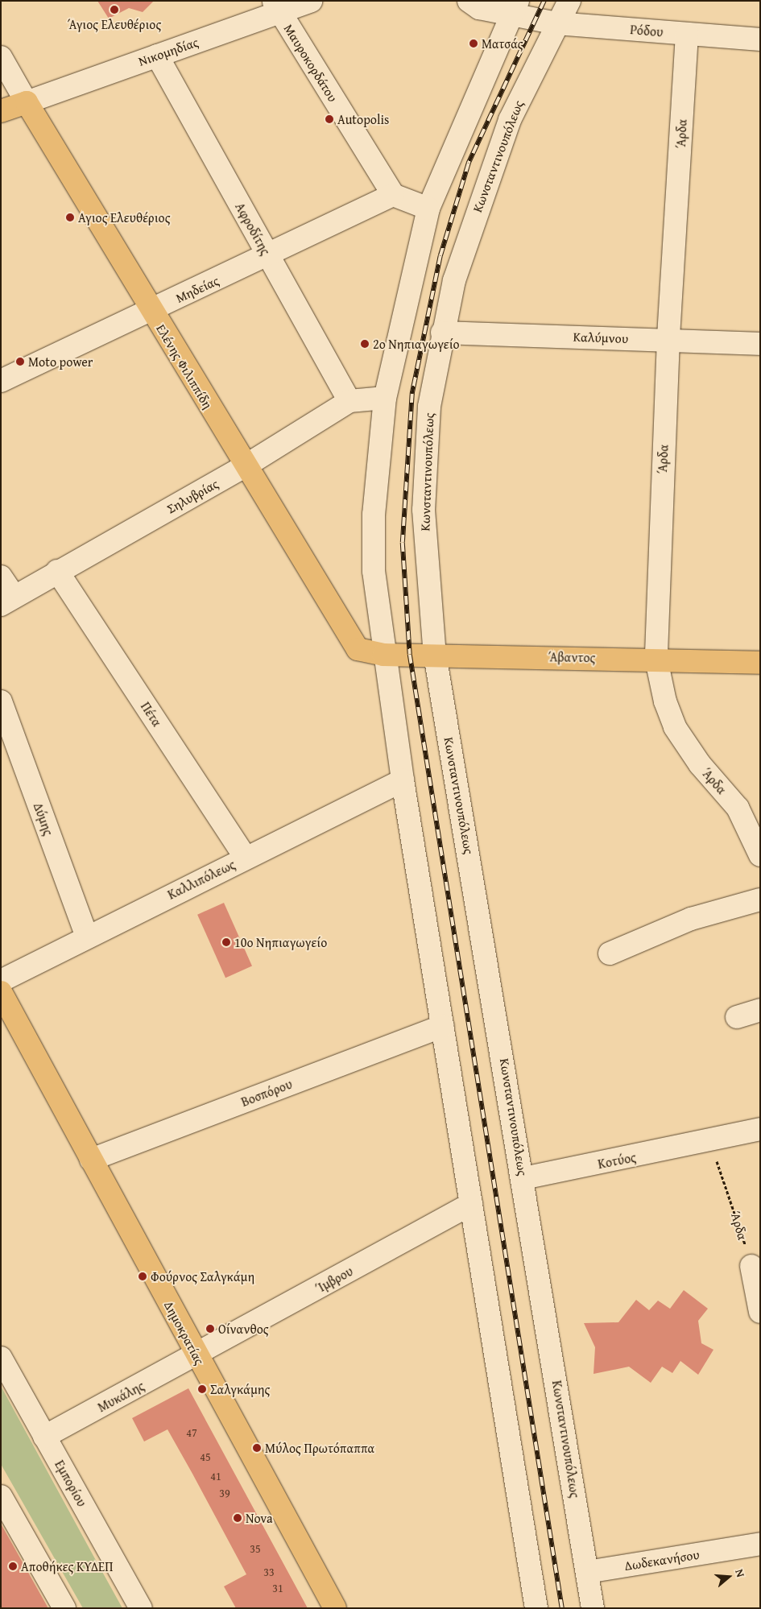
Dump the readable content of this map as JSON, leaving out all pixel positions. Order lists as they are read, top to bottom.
{
  "streets": {
    "main road": ["Ελένης Φιλιππίδη", "Άβαντος", "Δημοκρατίας"],
    "street": [
      "Ρόδου",
      "Νικομηδίας",
      "Μαυροκορδάτου",
      "Άρδα",
      "Κωνσταντινουπόλεως",
      "Αφροδίτης",
      "Μηδείας",
      "Καλύμνου",
      "Σηλυβρίας",
      "Πέτα",
      "Δύμης",
      "Καλλιπόλεως",
      "Βοσπόρου",
      "Κοτύος",
      "Ίμβρου",
      "Μυκάλης",
      "Εμπορίου",
      "Δωδεκανήσου"
    ]
  },
  "crossings": [
    ["Ρόδου", "Άρδα"],
    ["Ρόδου", "Κωνσταντινουπόλεως"],
    ["Νικομηδίας", "Μαυροκορδάτου"],
    ["Νικομηδίας", "Αφροδίτης"],
    ["Νικομηδίας", "Ελένης Φιλιππίδη"],
    ["Μαυροκορδάτου", "Μηδείας"],
    ["Άρδα", "Καλύμνου"],
    ["Άρδα", "Άβαντος"],
    ["Άρδα", "Κοτύος"],
    ["Κωνσταντινουπόλεως", "Καλύμνου"],
    ["Κωνσταντινουπόλεως", "Άβαντος"],
    ["Κωνσταντινουπόλεως", "Κοτύος"],
    ["Κωνσταντινουπόλεως", "Δωδεκανήσου"],
    ["Αφροδίτης", "Μηδείας"],
    ["Αφροδίτης", "Σηλυβρίας"],
    ["Μηδείας", "Ελένης Φιλιππίδη"],
    ["Ελένης Φιλιππίδη", "Σηλυβρίας"],
    ["Ελένης Φιλιππίδη", "Άβαντος"],
    ["Σηλυβρίας", "Πέτα"],
    ["Πέτα", "Καλλιπόλεως"],
    ["Δύμης", "Καλλιπόλεως"],
    ["Βοσπόρου", "Δημοκρατίας"],
    ["Ίμβρου", "Δημοκρατίας"],
    ["Ίμβρου", "Μυκάλης"],
    ["Δημοκρατίας", "Μυκάλης"],
    ["Μυκάλης", "Εμπορίου"]
  ],
  "places": [
    "Άγιος Ελευθέριος",
    "Ματσάς",
    "Autopolis",
    "Αγιος Ελευθέριος",
    "2ο Νηπιαγωγείο",
    "Moto power",
    "10ο Νηπιαγωγείο",
    "Φούρνος Σαλγκάμη",
    "Οίνανθος",
    "Σαλγκάμης",
    "Μύλος Πρωτόπαππα",
    "Nova",
    "Αποθήκες ΚΥΔΕΠ"
  ],
  "house_numbers": [
    "47",
    "45",
    "41",
    "39",
    "35",
    "33",
    "31"
  ],
  "north": "right"
}
